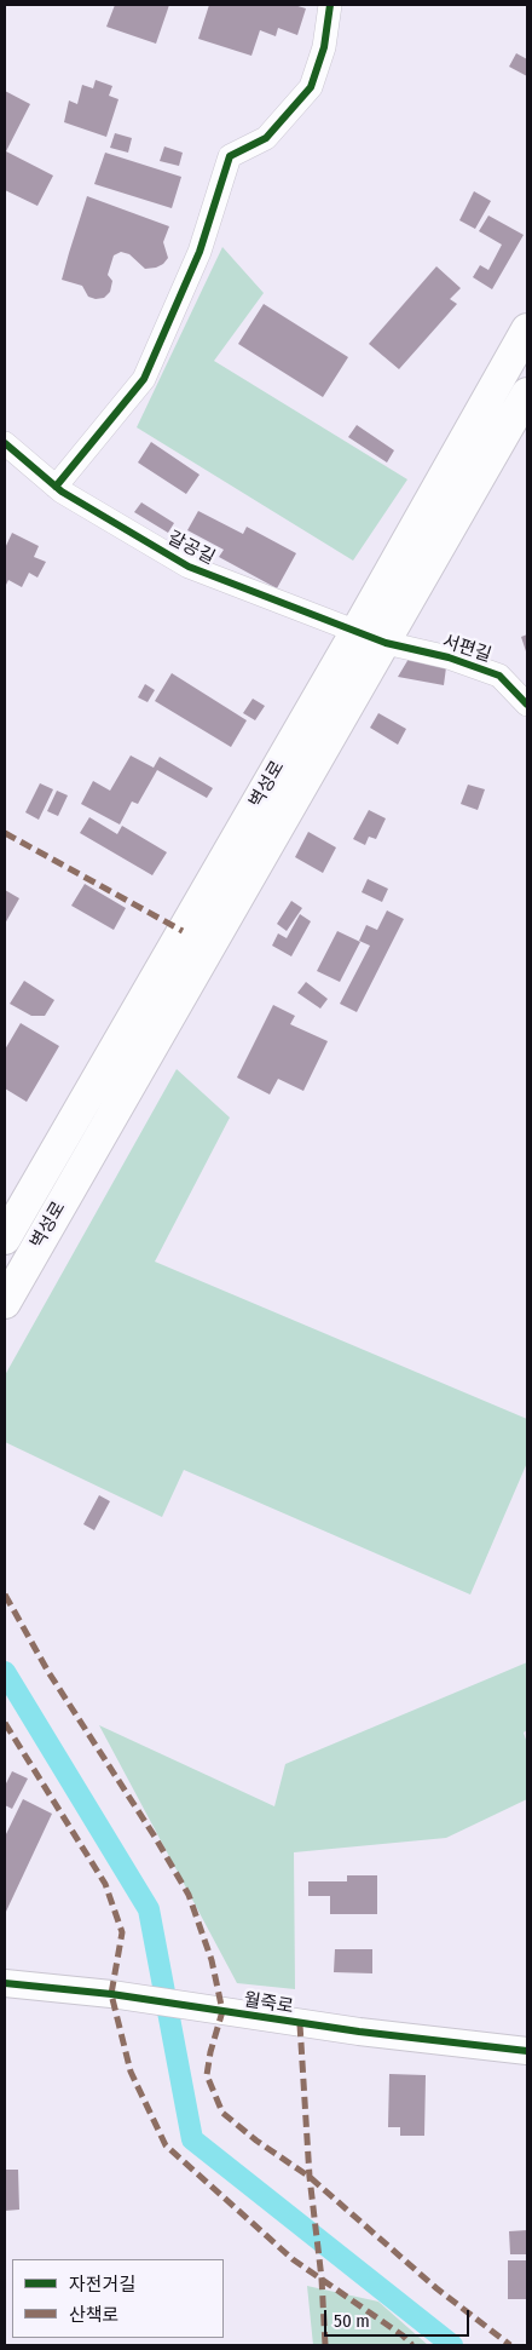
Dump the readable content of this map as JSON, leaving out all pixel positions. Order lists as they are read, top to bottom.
{
  "streets": {
    "main road": ["벽성로"],
    "street": ["갈공길", "서편길", "월죽로"]
  },
  "crossings": [
    ["갈공길", "서편길"],
    ["갈공길", "벽성로"],
    ["서편길", "벽성로"]
  ],
  "legend": ["자전거길", "산책로"],
  "scale_bar": "50 m"
}
